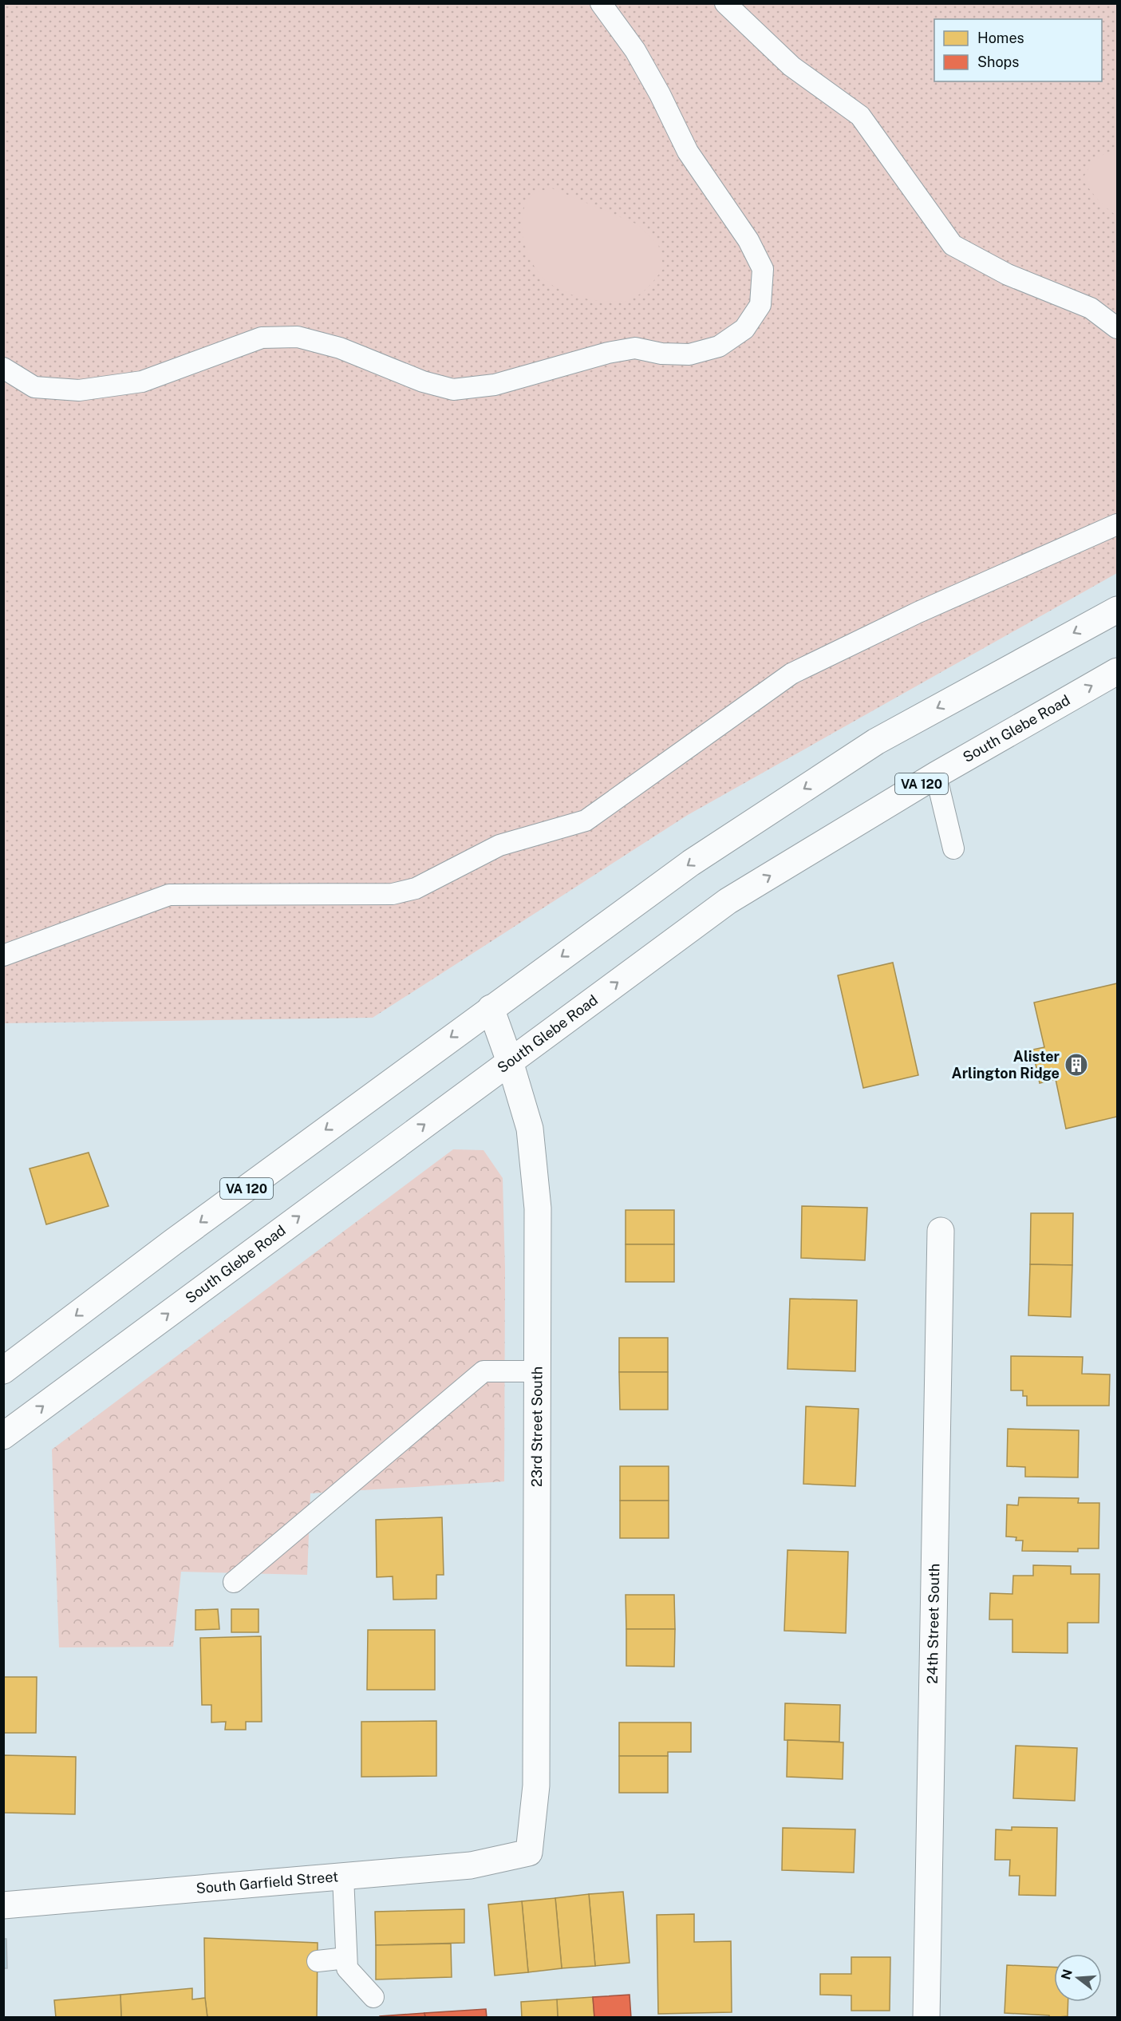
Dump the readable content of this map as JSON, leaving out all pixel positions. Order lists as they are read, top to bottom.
{
  "streets": {
    "main road": [
      "South Glebe Road",
      "VA 120",
      "23rd Street South",
      "24th Street South",
      "South Garfield Street"
    ]
  },
  "crossings": [
    ["South Glebe Road", "23rd Street South"],
    ["VA 120", "23rd Street South"],
    ["23rd Street South", "South Garfield Street"]
  ],
  "places": {
    "building": ["Alister Arlington Ridge"]
  },
  "legend": ["Homes", "Shops"],
  "north": "left"
}
